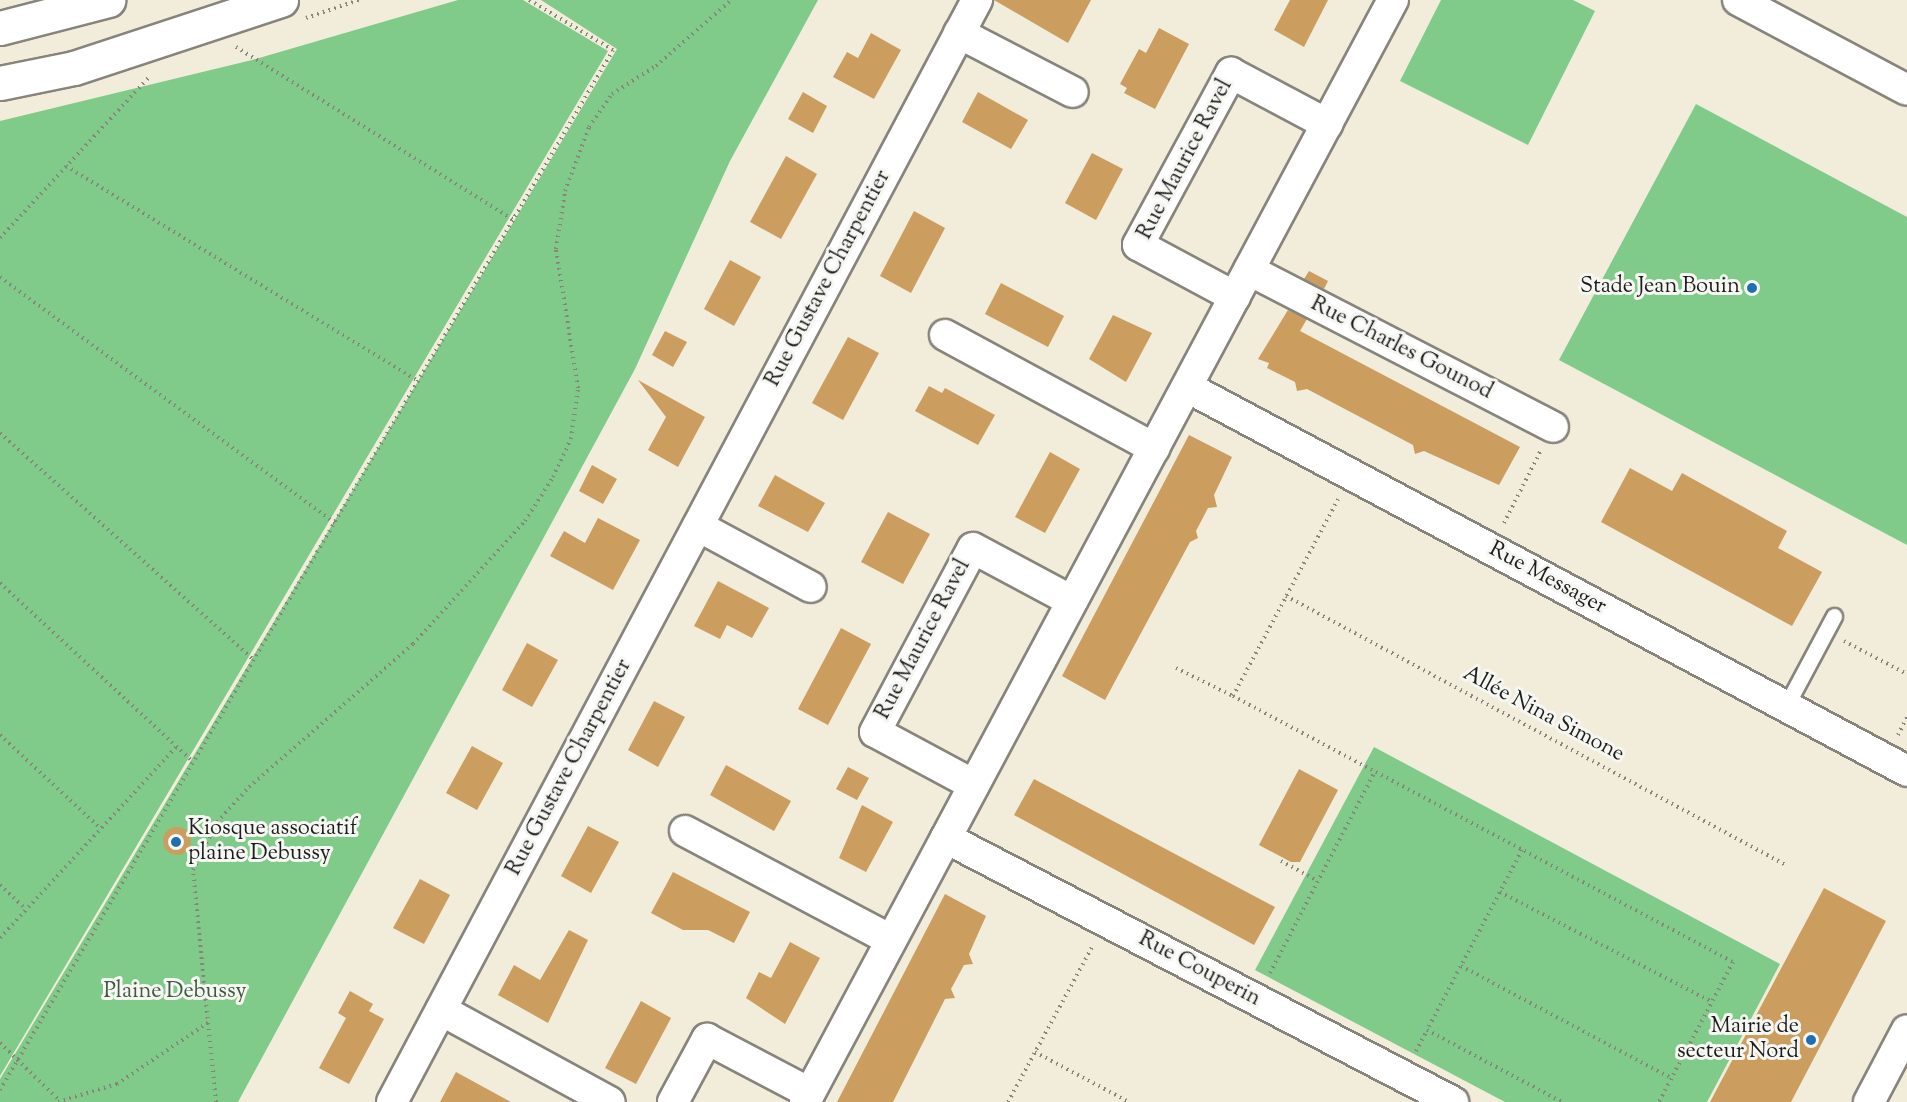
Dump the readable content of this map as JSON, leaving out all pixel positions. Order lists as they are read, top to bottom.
{
  "streets": {
    "street": [
      "Rue Maurice Ravel",
      "Rue Gustave Charpentier",
      "Rue Charles Gounod",
      "Rue Messager",
      "Rue Couperin"
    ],
    "path": ["Allée Nina Simone"]
  },
  "parks": ["Plaine Debussy"],
  "places": ["Stade Jean Bouin", "Kiosque associatif plaine Debussy", "Mairie de secteur Nord"]
}
